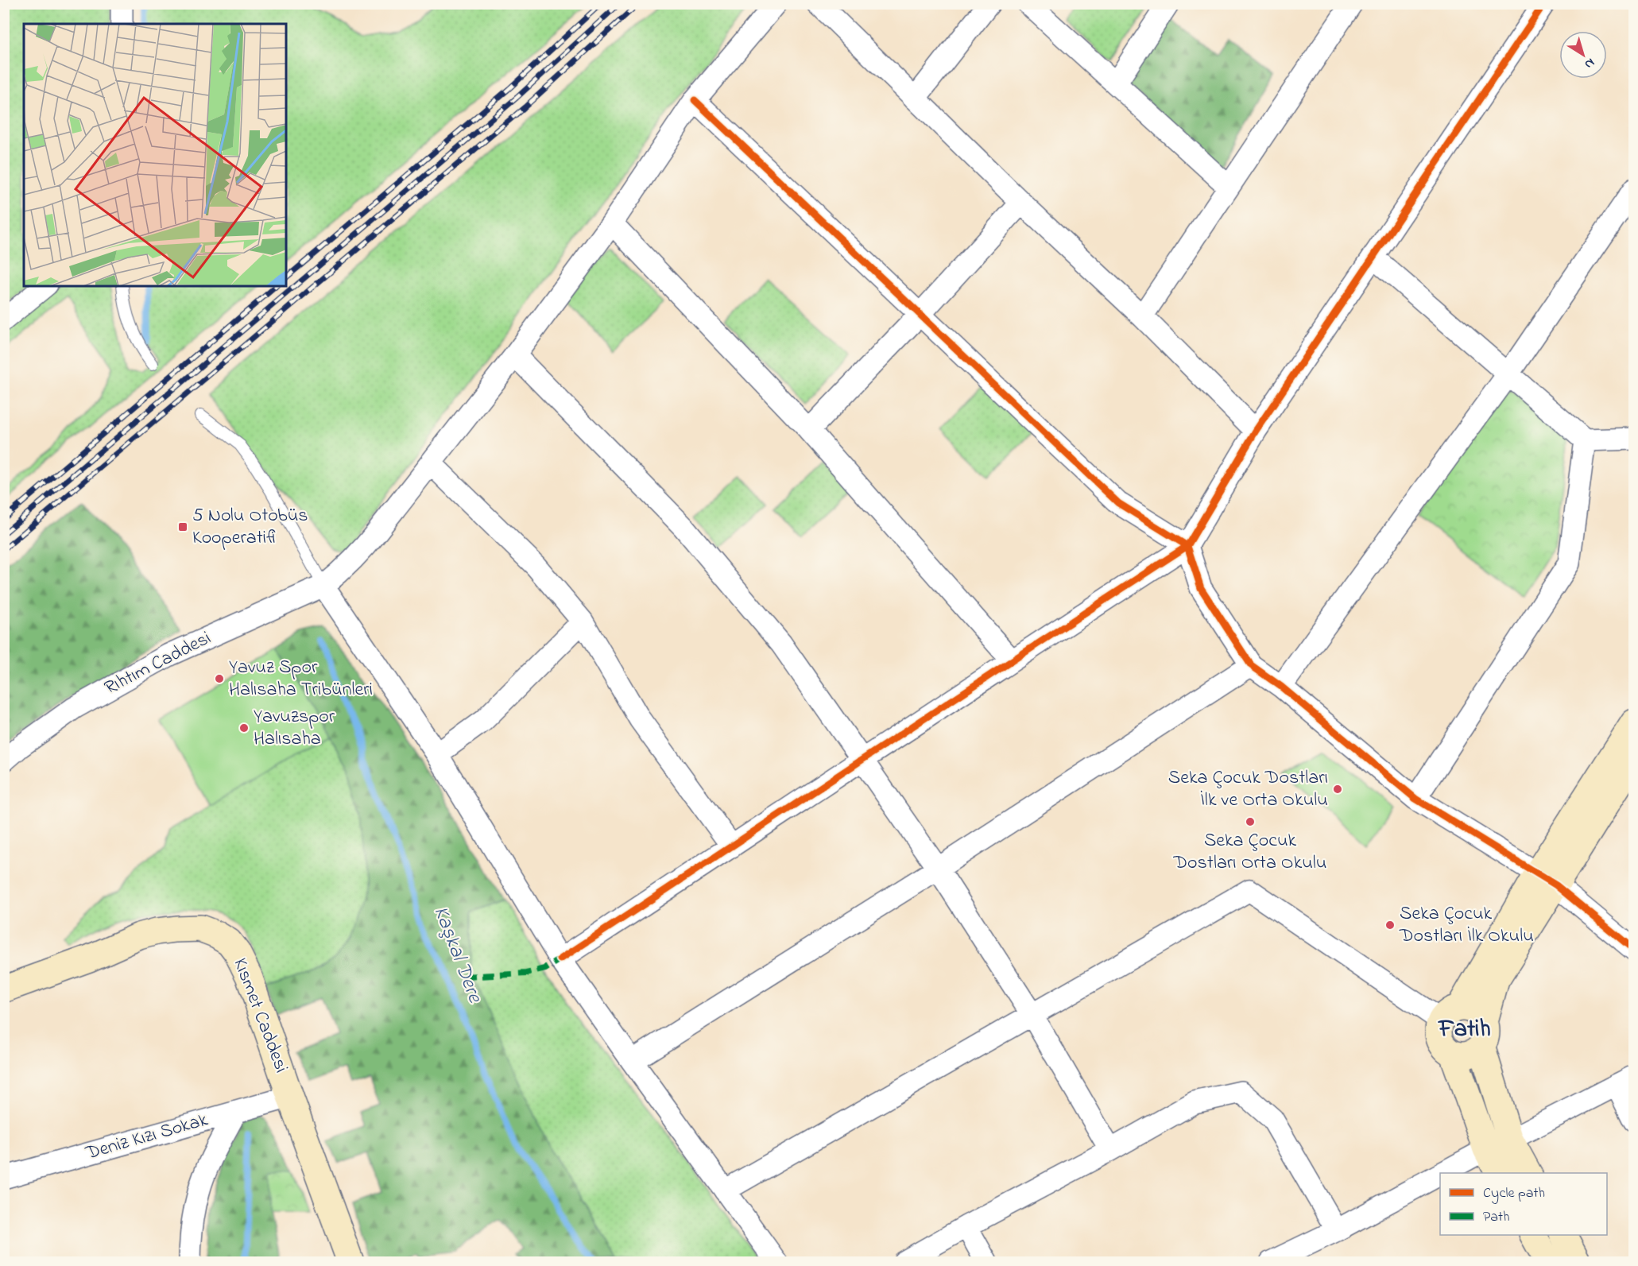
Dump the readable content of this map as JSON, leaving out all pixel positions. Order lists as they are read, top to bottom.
{
  "streets": {
    "main road": ["Kısmet Caddesi"],
    "street": ["Rıhtım Caddesi", "Deniz Kızı Sokak"]
  },
  "crossings": [
    ["Kısmet Caddesi", "Deniz Kızı Sokak"]
  ],
  "districts": ["Fatih"],
  "water": ["Kaşkal Dere"],
  "places": {
    "transit": ["5 Nolu Otobüs Kooperatifi"],
    "other": [
      "Yavuz Spor Halısaha Tribünleri",
      "Yavuzspor Halısaha",
      "Seka Çocuk Dostları İlk ve Orta Okulu",
      "Seka Çocuk Dostları Orta Okulu",
      "Seka Çocuk Dostları İlk Okulu"
    ]
  },
  "legend": ["Cycle path", "Path"],
  "north": "bottom right"
}
